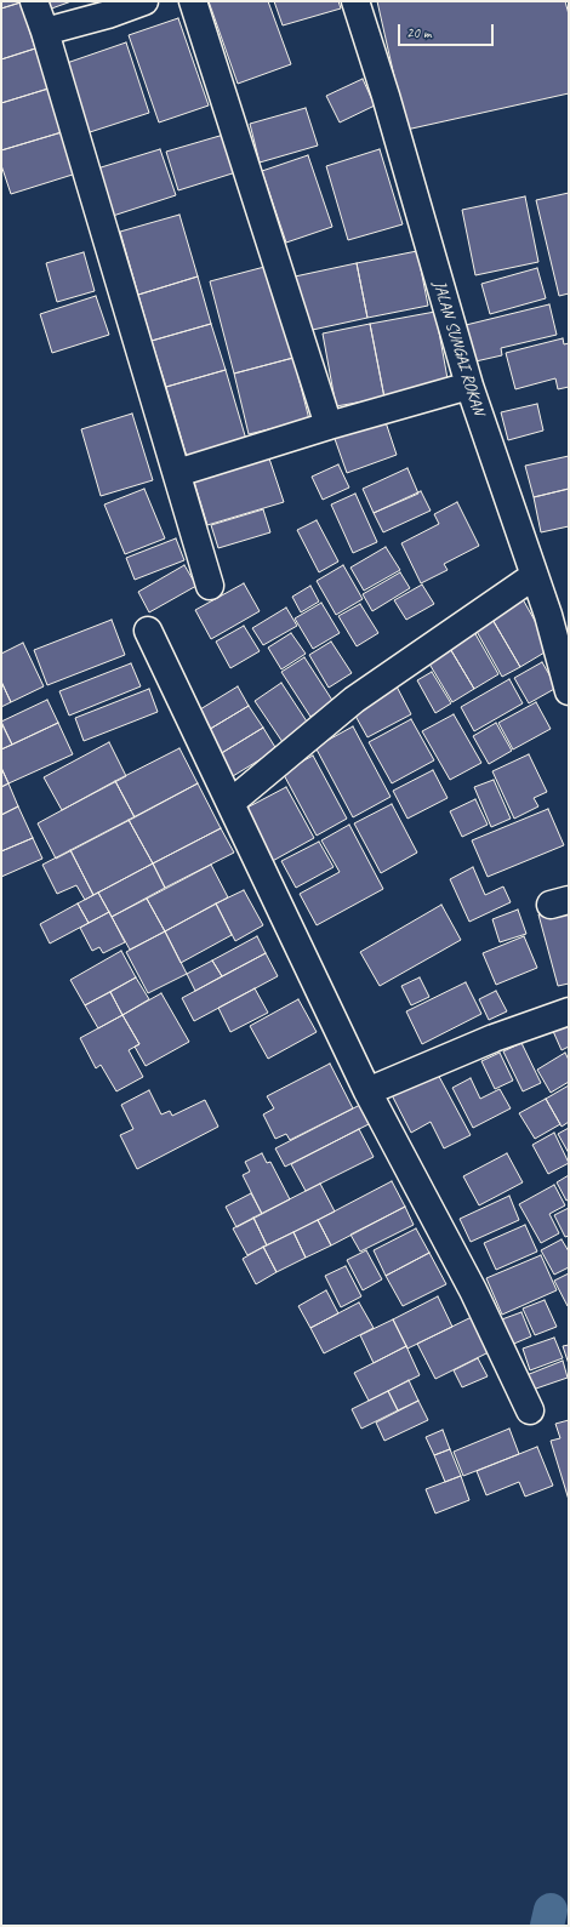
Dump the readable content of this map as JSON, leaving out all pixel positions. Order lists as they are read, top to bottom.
{
  "streets": {
    "street": ["JALAN SUNGAI ROKAN"]
  },
  "scale_bar": "20 m"
}
